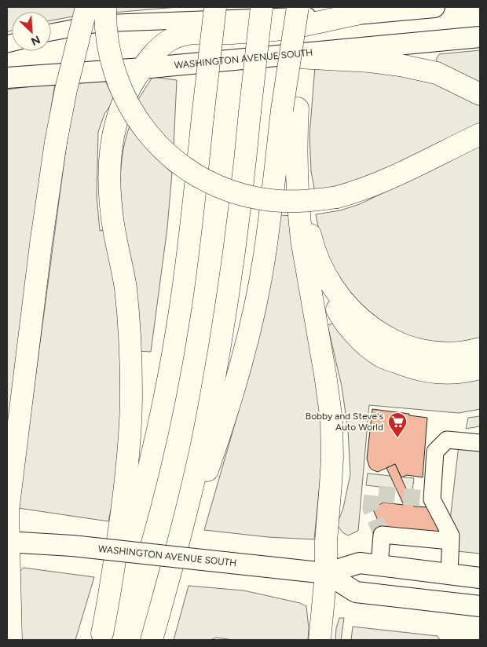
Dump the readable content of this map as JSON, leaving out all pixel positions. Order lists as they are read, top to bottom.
{
  "streets": {
    "main road": ["WASHINGTON AVENUE SOUTH"]
  },
  "places": {
    "supermarket": ["Bobby and Steve's Auto World"]
  },
  "north": "bottom right"
}
